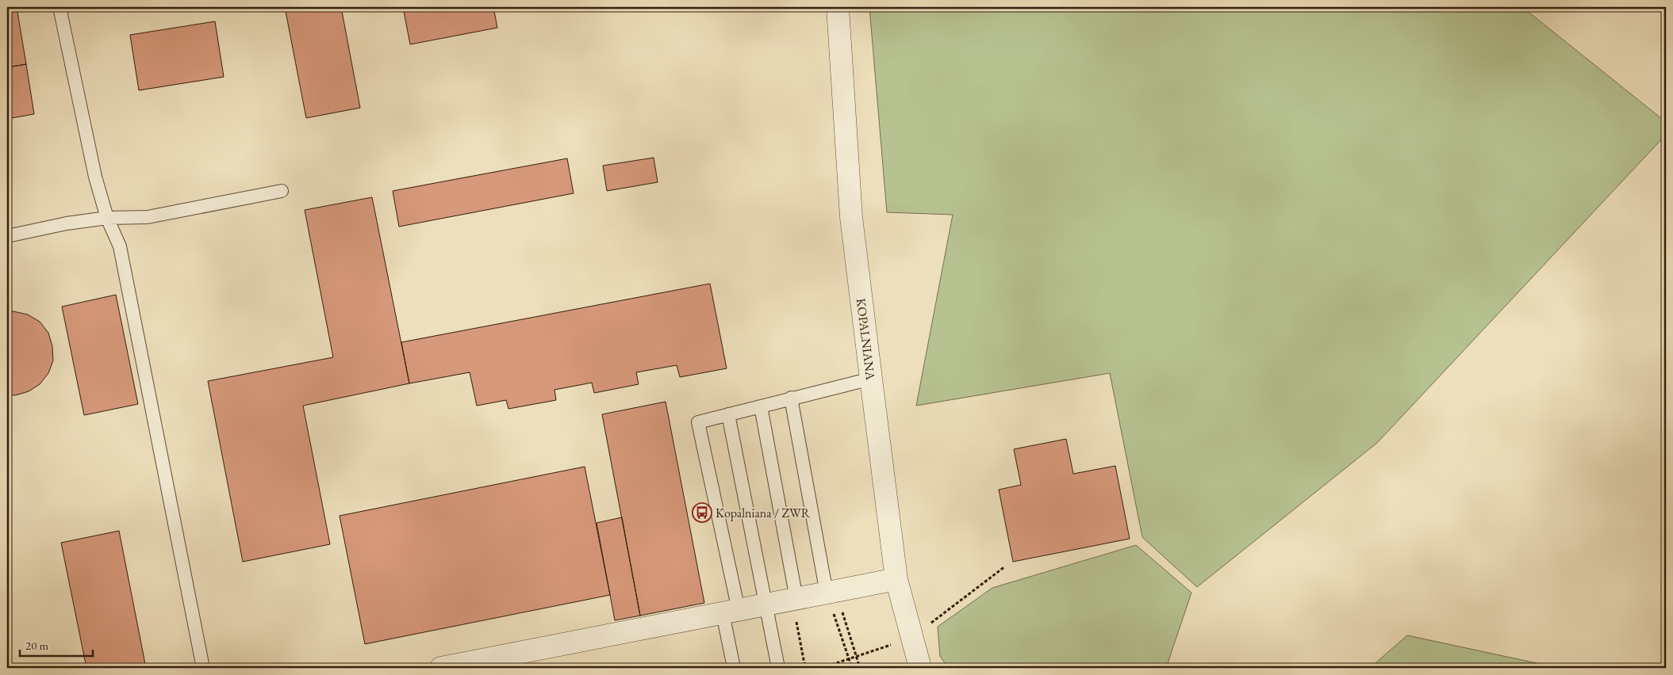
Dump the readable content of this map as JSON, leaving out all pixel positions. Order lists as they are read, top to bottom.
{
  "streets": {
    "street": ["KOPALNIANA"]
  },
  "places": {
    "bus stop": ["Kopalniana / ZWR"]
  },
  "scale_bar": "20 m"
}
